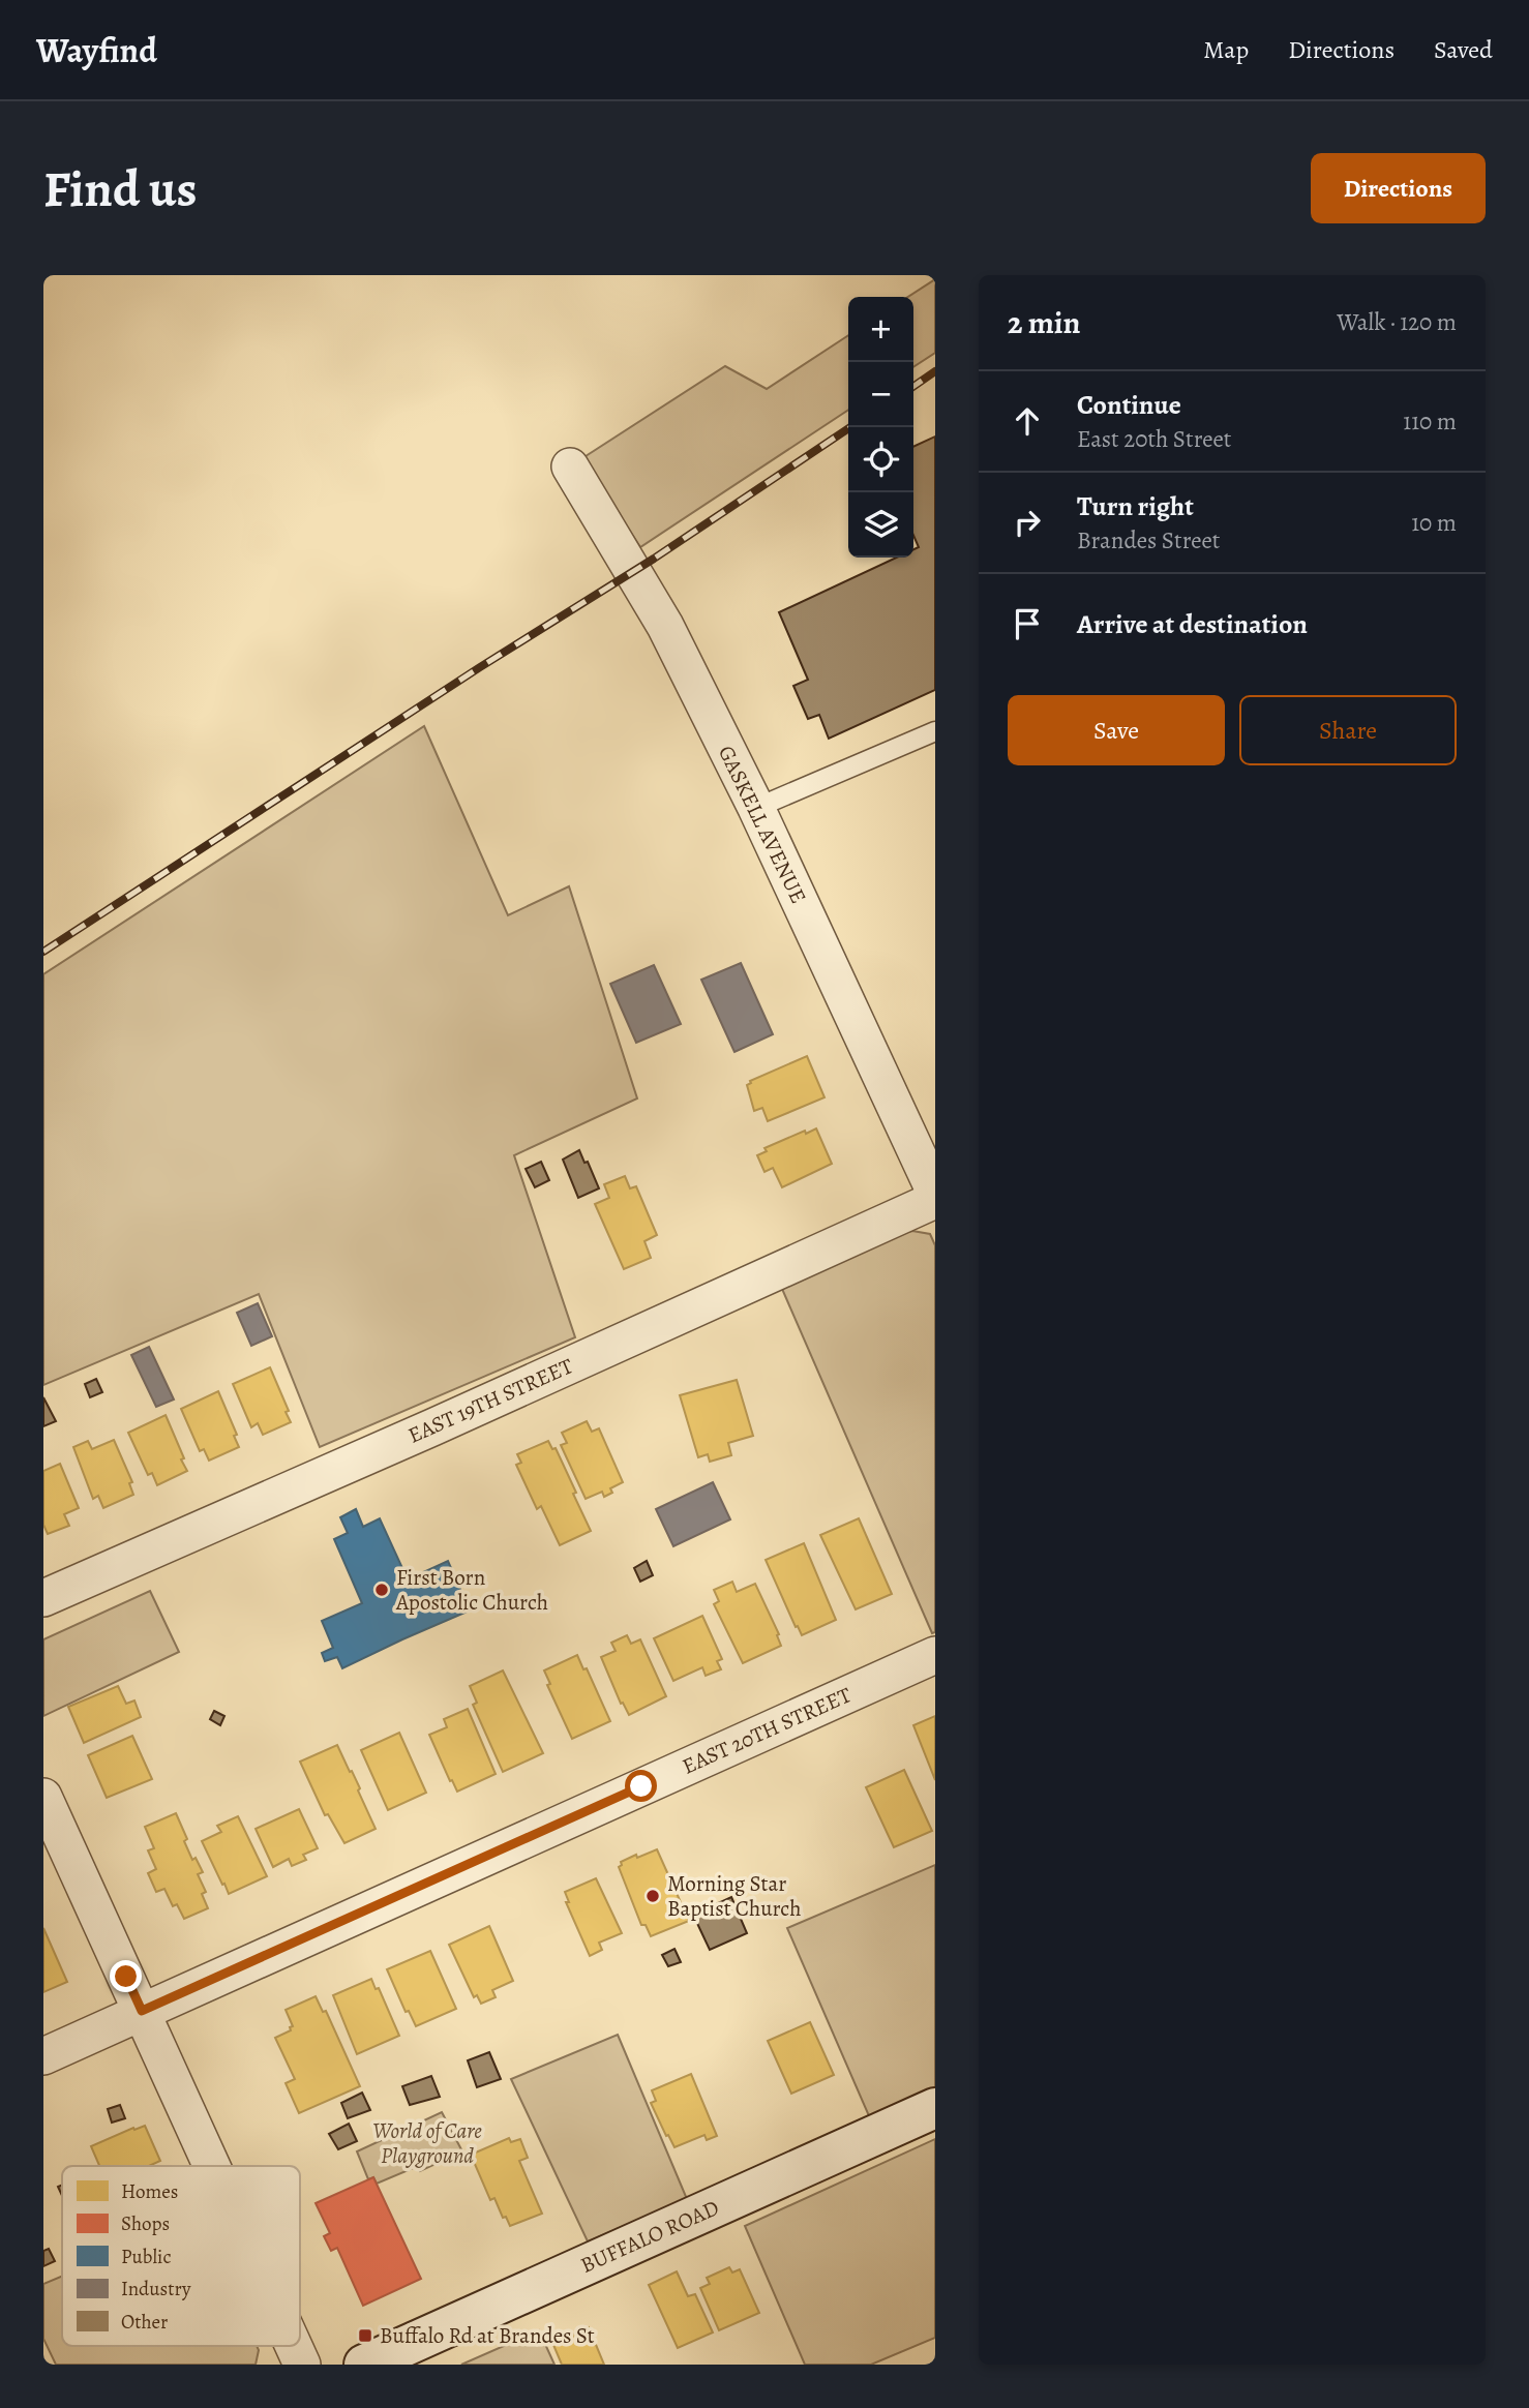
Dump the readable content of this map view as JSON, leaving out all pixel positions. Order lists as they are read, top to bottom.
{
  "streets": {
    "main road": ["BUFFALO ROAD"],
    "street": ["GASKELL AVENUE", "EAST 19TH STREET", "EAST 20TH STREET"]
  },
  "parks": ["World of Care Playground"],
  "places": {
    "other": ["First Born Apostolic Church", "Morning Star Baptist Church"],
    "transit": ["Buffalo Rd at Brandes St"]
  },
  "legend": [
    "Homes",
    "Shops",
    "Public",
    "Industry",
    "Other"
  ],
  "page": {
    "header": "Wayfind",
    "nav": ["Map", "Directions", "Saved"],
    "buttons": [
      "Directions",
      ["Save", "Share"]
    ],
    "title": "Find us",
    "heading": ["2 min", "Walk · 120 m"],
    "map_buttons": ["+", "−"],
    "list": [
      ["Continue", "East 20th Street", "110 m"],
      ["Turn right", "Brandes Street", "10 m"],
      "Arrive at destination"
    ]
  }
}
